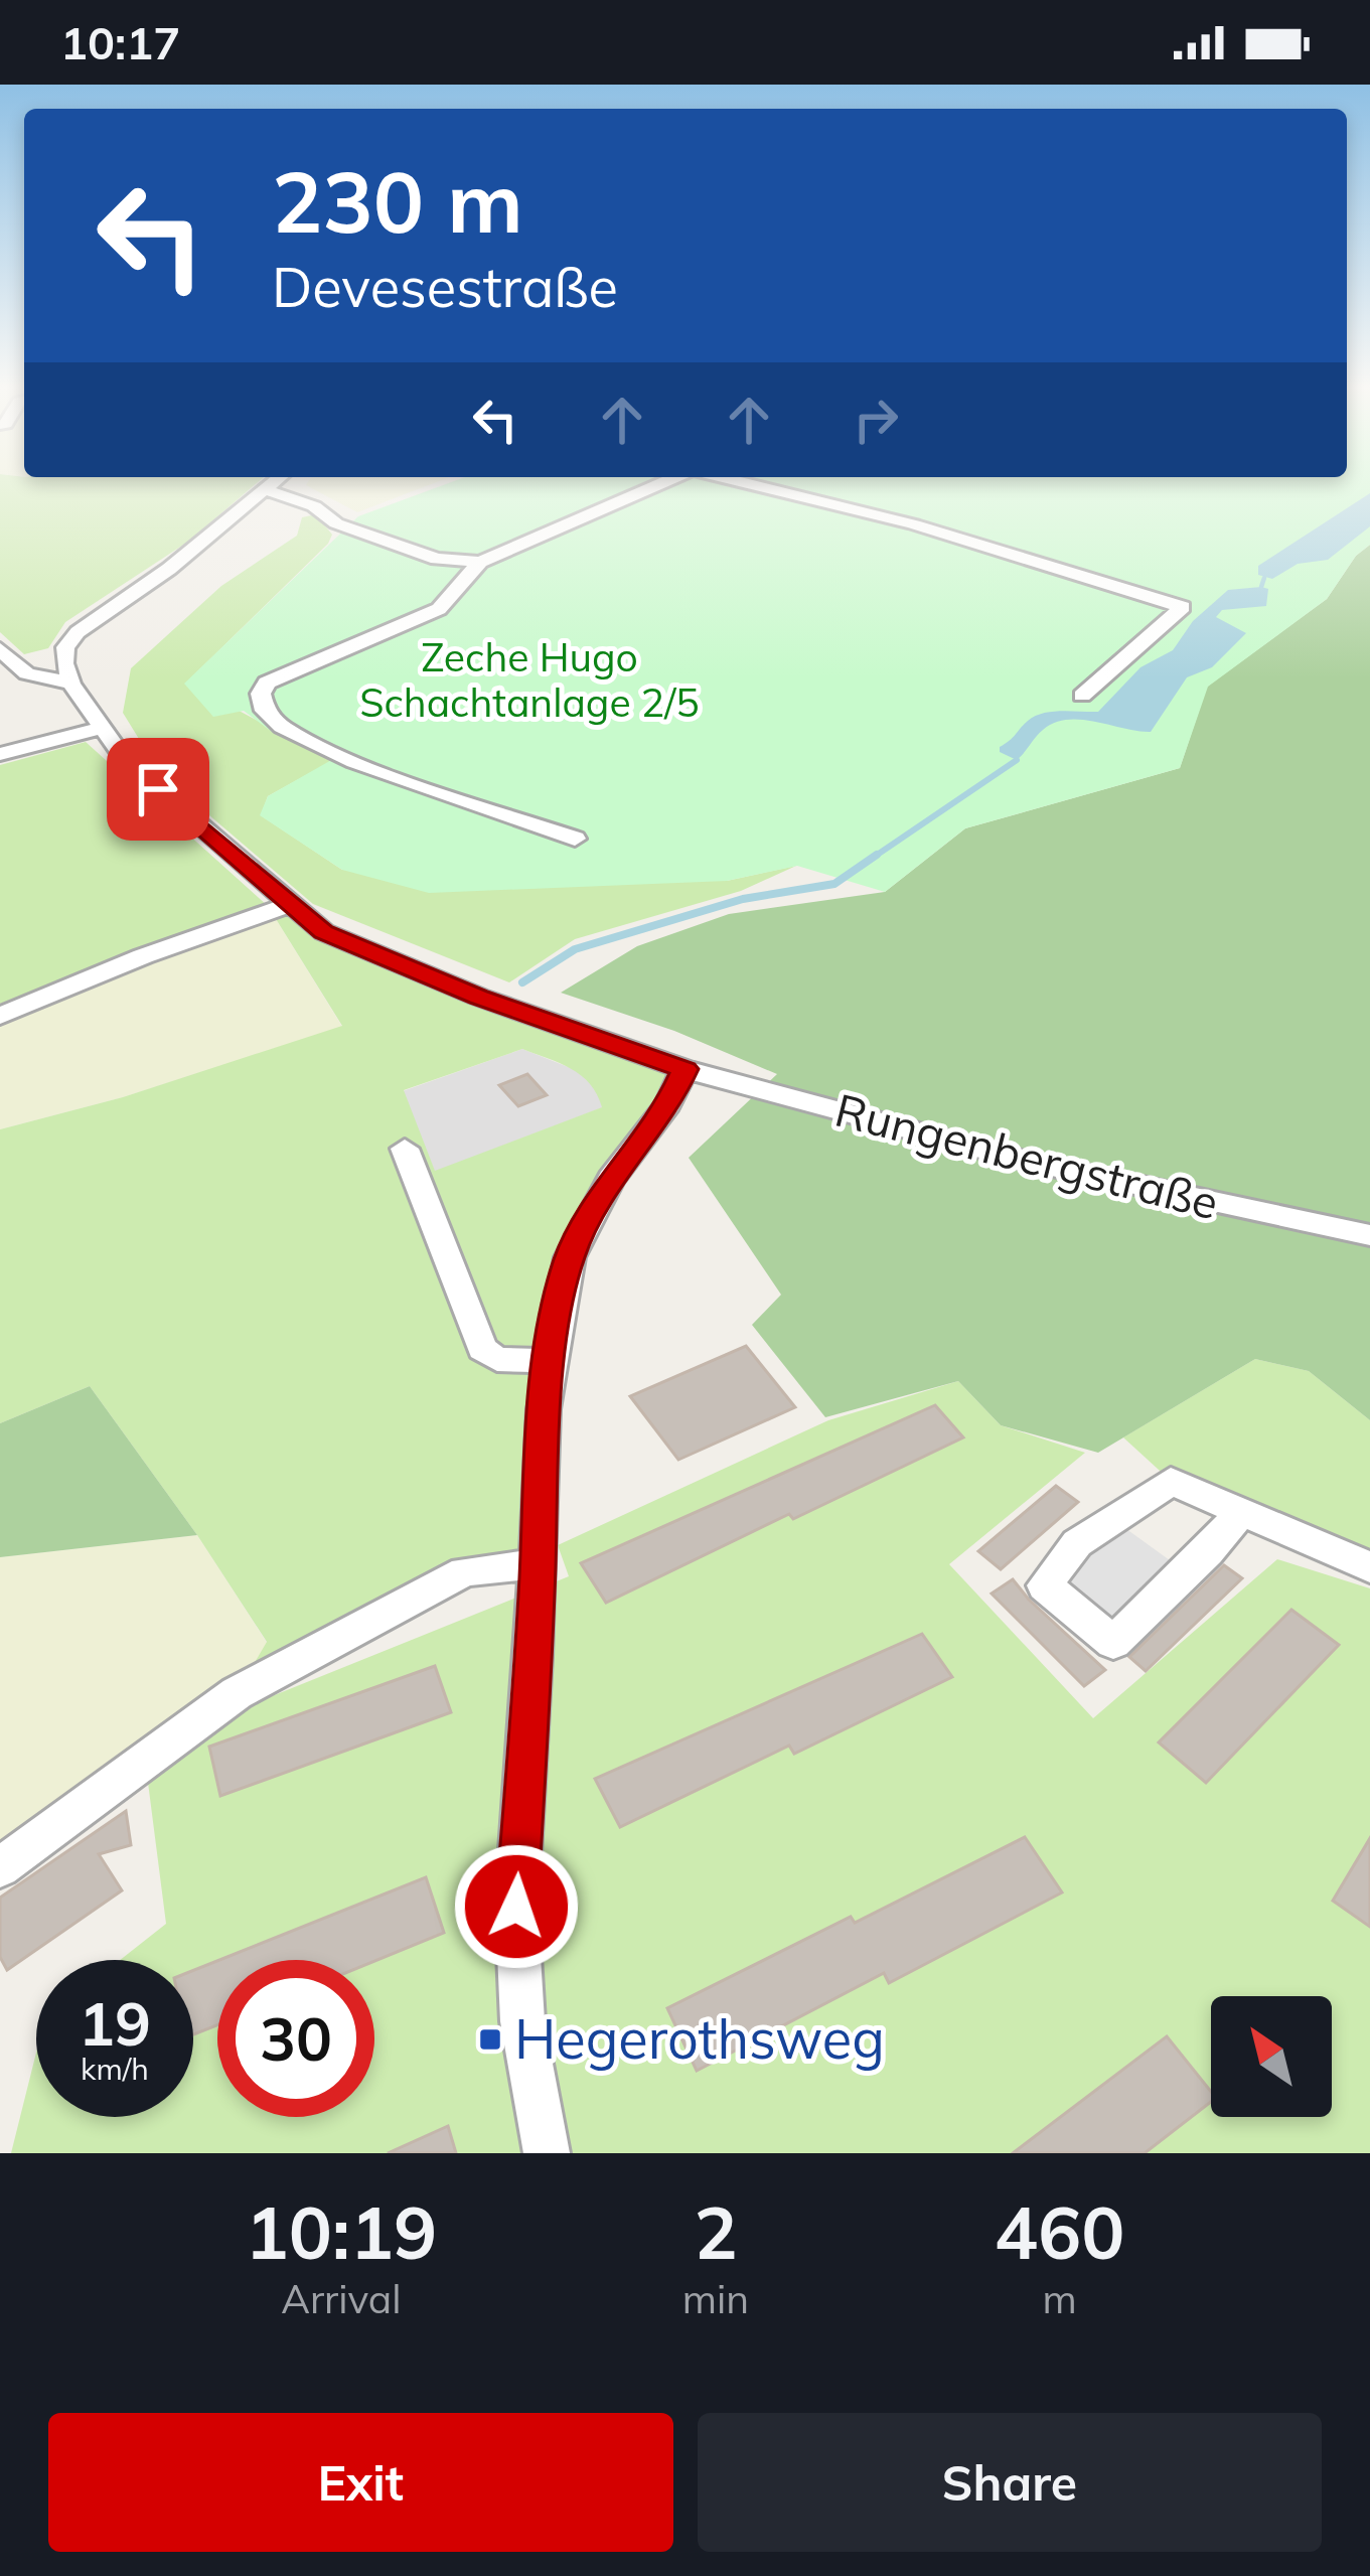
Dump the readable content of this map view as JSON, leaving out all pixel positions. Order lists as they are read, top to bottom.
{
  "streets": {
    "street": ["Rungenbergstraße"]
  },
  "parks": ["Zeche Hugo Schachtanlage 2/5"],
  "places": {
    "transit": ["Hegerothsweg"]
  },
  "north": "top left",
  "page": {
    "status": "10:17",
    "turn": ["230 m", "Devesestraße"],
    "speed": "19 km/h",
    "limit": "30",
    "eta": [
      "10:19",
      "Arrival",
      "2",
      "min",
      "460",
      "m"
    ],
    "buttons": ["Exit", "Share"]
  }
}
